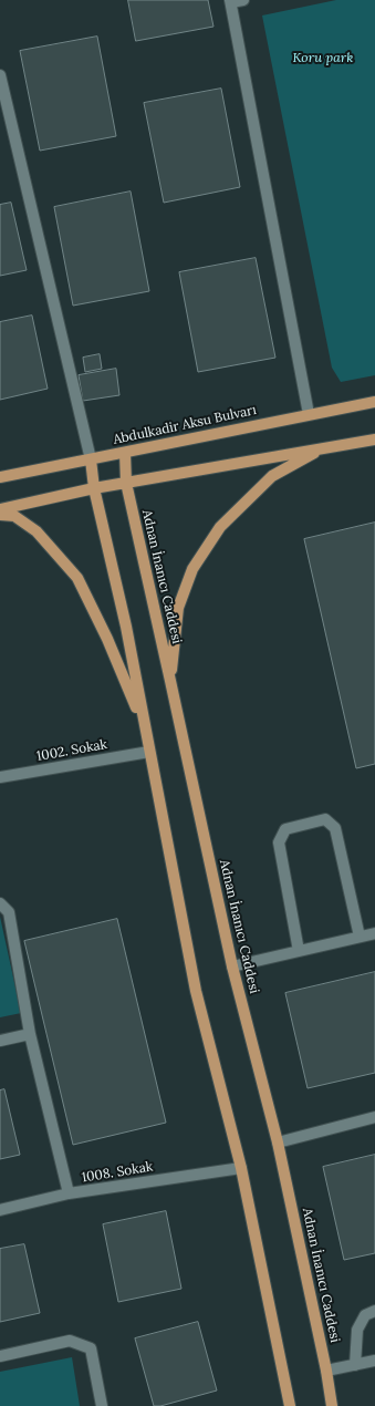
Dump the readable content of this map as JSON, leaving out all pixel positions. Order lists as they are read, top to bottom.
{
  "streets": {
    "main road": ["Abdulkadir Aksu Bulvarı", "Adnan İnanıcı Caddesi"],
    "street": ["1002. Sokak", "1008. Sokak"]
  },
  "crossings": [
    ["Abdulkadir Aksu Bulvarı", "Adnan İnanıcı Caddesi"]
  ],
  "parks": ["Koru park"]
}
